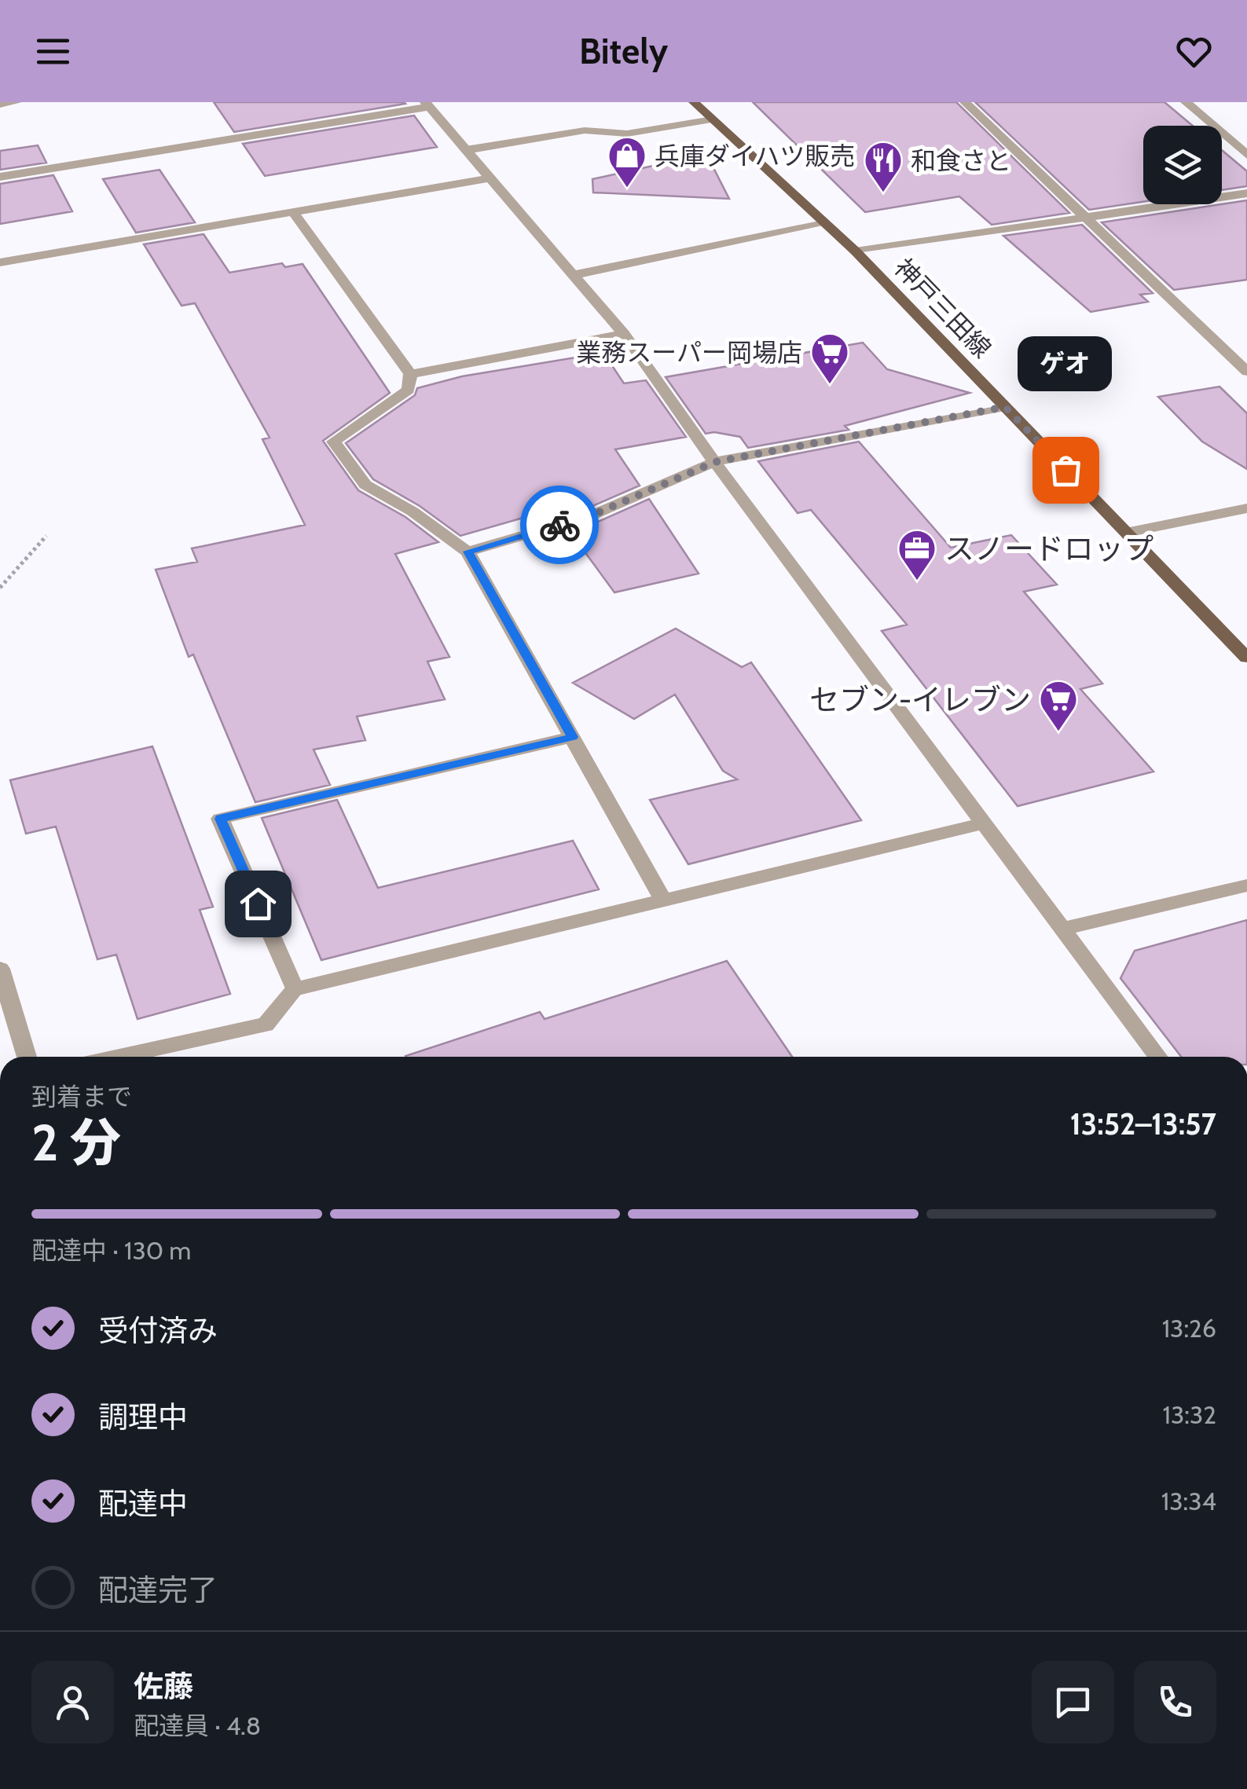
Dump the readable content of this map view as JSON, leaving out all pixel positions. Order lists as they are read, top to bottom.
{
  "streets": {
    "main road": ["神戸三田線"]
  },
  "places": {
    "shop": ["兵庫ダイハツ販売"],
    "restaurant": ["和食さと"],
    "supermarket": ["業務スーパー岡場店", "セブン-イレブン"],
    "other": ["ゲオ"],
    "office": ["スノードロップ"]
  },
  "page": {
    "header": "Bitely",
    "bubble": "ゲオ",
    "heading": ["2 分", "到着まで", "13:52–13:57"],
    "panel": ["佐藤", "配達員 · 4.8"],
    "bar": "配達中 · 130 m",
    "list": [
      ["受付済み", "13:26"],
      ["調理中", "13:32"],
      ["配達中", "13:34"],
      "配達完了"
    ]
  }
}
